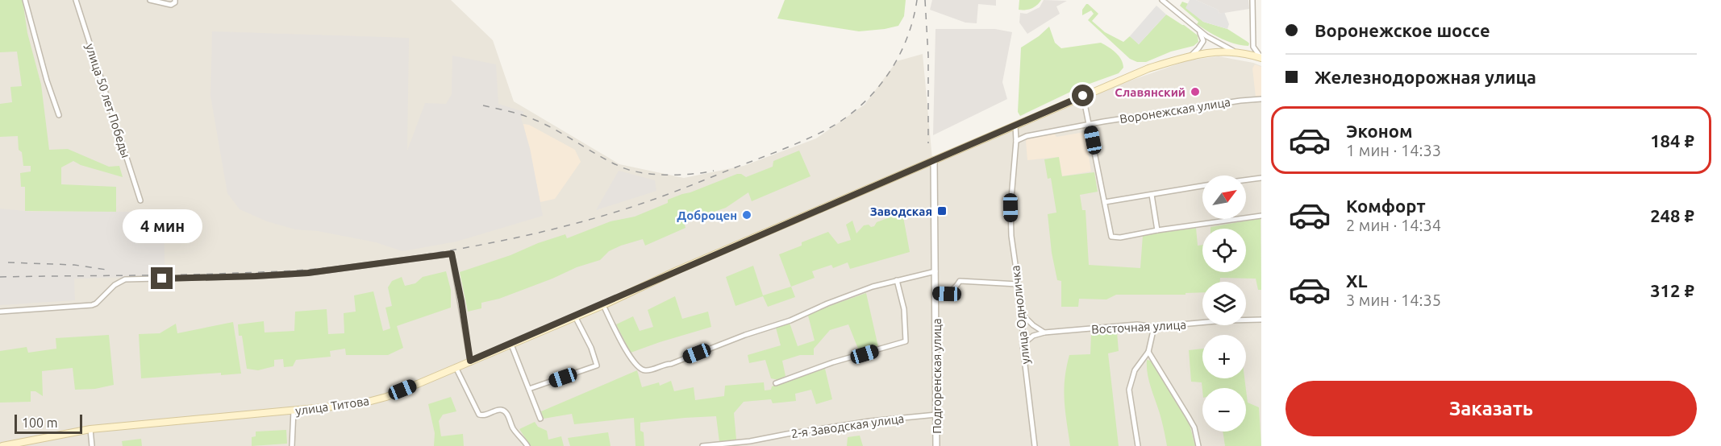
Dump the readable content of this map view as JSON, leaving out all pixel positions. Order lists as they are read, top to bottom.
{
  "streets": {
    "main road": ["улица Титова"],
    "street": [
      "улица 50 лет Победы",
      "Воронежская улица",
      "улица Одноличка",
      "Восточная улица",
      "Подгоренская улица",
      "2-я Заводская улица"
    ]
  },
  "crossings": [
    ["Воронежская улица", "улица Одноличка"],
    ["улица Одноличка", "улица Титова"],
    ["Подгоренская улица", "улица Титова"],
    ["Подгоренская улица", "2-я Заводская улица"]
  ],
  "places": {
    "other": ["Славянский", "Доброцен"],
    "transit": ["Заводская"]
  },
  "scale_bar": "100 m",
  "north": "top right",
  "page": {
    "banner": ["Воронежское шоссе", "Железнодорожная улица"],
    "list": [
      {
        "name": "Эконом",
        "note": "1 мин · 14:33",
        "value": "184 ₽"
      },
      {
        "name": "Комфорт",
        "note": "2 мин · 14:34",
        "value": "248 ₽"
      },
      {
        "name": "XL",
        "note": "3 мин · 14:35",
        "value": "312 ₽"
      }
    ],
    "map_buttons": ["+", "−"],
    "bubble": "4 мин",
    "buttons": "Заказать",
    "scale": "100 m"
  }
}
